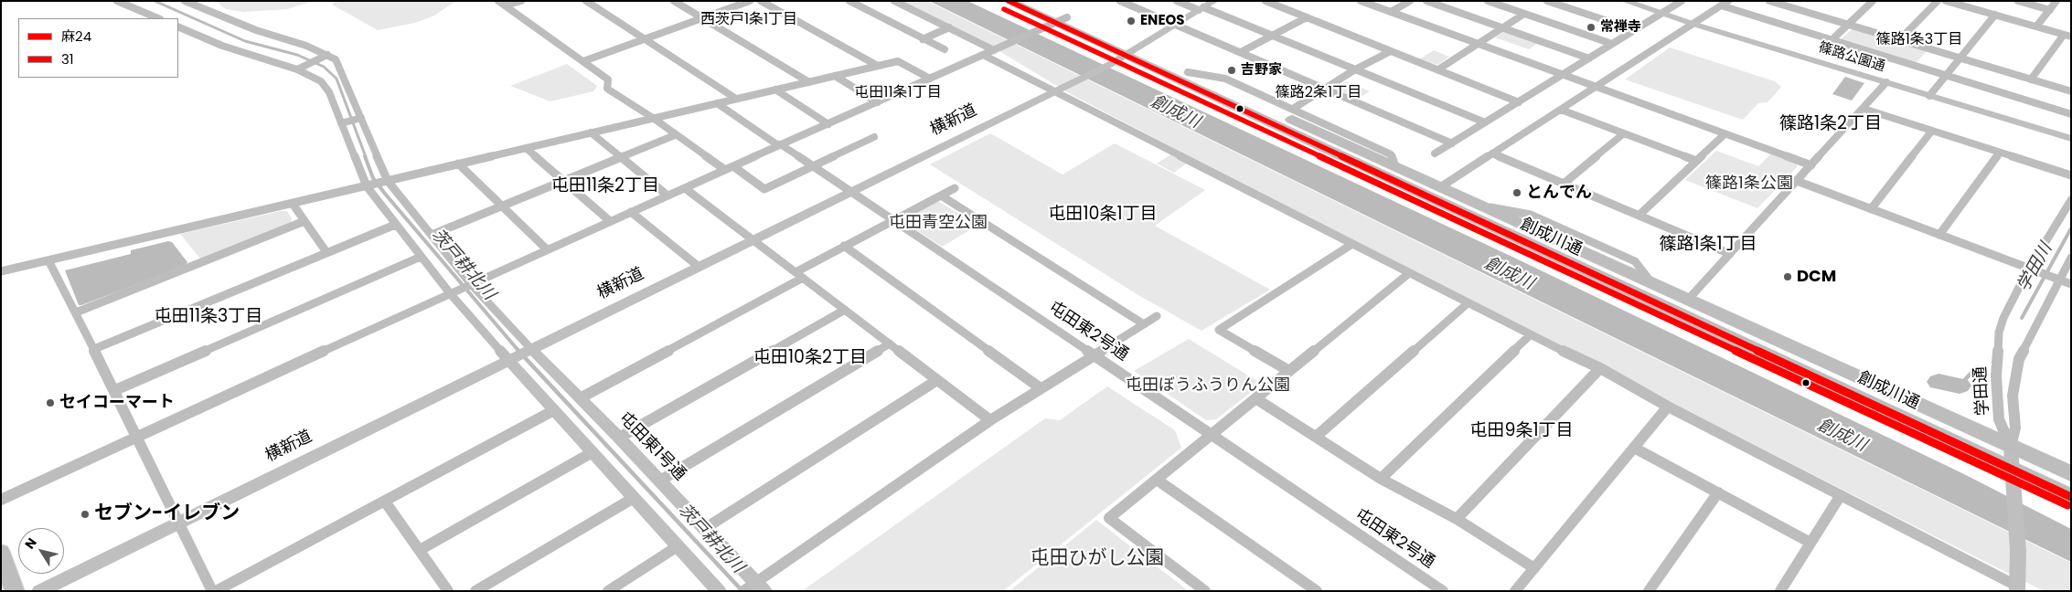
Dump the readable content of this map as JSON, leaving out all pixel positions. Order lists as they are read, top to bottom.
{
  "streets": {
    "highway": ["創成川通"],
    "street": [
      "篠路公園通",
      "横新道",
      "屯田東2号通",
      "学田通",
      "屯田東1号通"
    ]
  },
  "crossings": [
    ["横新道", "創成川通"],
    ["横新道", "屯田東2号通"],
    ["横新道", "屯田東1号通"],
    ["創成川通", "学田通"]
  ],
  "districts": [
    "西茨戸1条1丁目",
    "篠路1条3丁目",
    "屯田11条1丁目",
    "篠路2条1丁目",
    "篠路1条2丁目",
    "屯田11条2丁目",
    "屯田10条1丁目",
    "篠路1条1丁目",
    "屯田11条3丁目",
    "屯田10条2丁目",
    "屯田9条1丁目"
  ],
  "water": ["創成川", "茨戸耕北川", "学田川"],
  "parks": [
    "篠路1条公園",
    "屯田青空公園",
    "屯田ぼうふうりん公園",
    "屯田ひがし公園"
  ],
  "places": [
    "ENEOS",
    "常禅寺",
    "吉野家",
    "とんでん",
    "DCM",
    "セイコーマート",
    "セブン-イレブン"
  ],
  "lines": ["transit line 麻24", "transit line 31"],
  "legend": ["麻24", "31"],
  "north": "top left"
}
